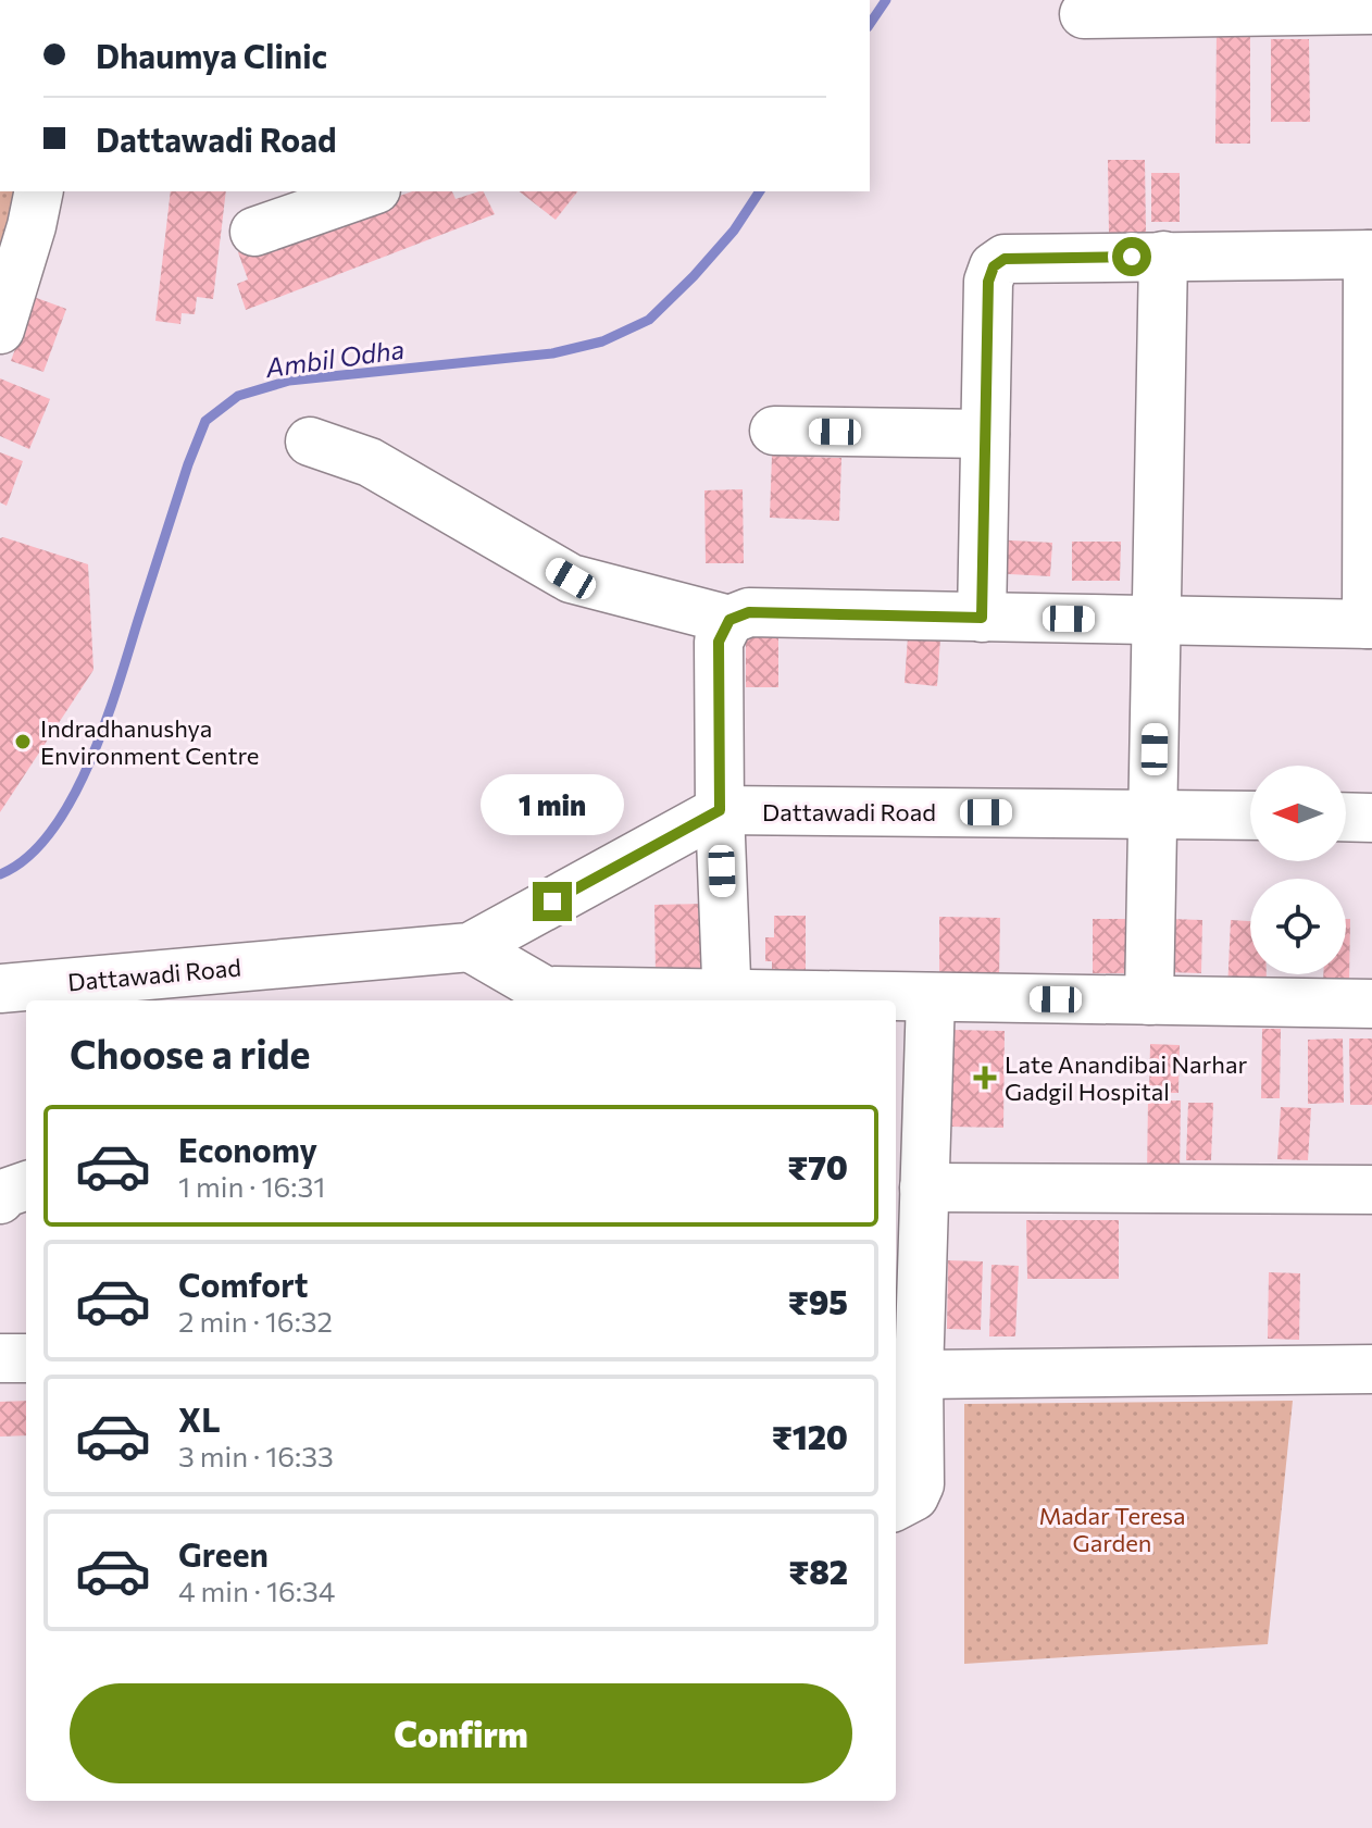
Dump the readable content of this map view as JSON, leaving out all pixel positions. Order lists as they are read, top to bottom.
{
  "streets": {
    "street": ["Dattawadi Road"]
  },
  "water": ["Ambil Odha"],
  "parks": ["Madar Teresa Garden"],
  "places": {
    "other": ["Indradhanushya Environment Centre"],
    "health": ["Late Anandibai Narhar Gadgil Hospital"]
  },
  "north": "left",
  "page": {
    "banner": ["Dhaumya Clinic", "Dattawadi Road"],
    "bubble": "1 min",
    "heading": "Choose a ride",
    "list": [
      {
        "name": "Economy",
        "note": "1 min · 16:31",
        "value": "₹70"
      },
      {
        "name": "Comfort",
        "note": "2 min · 16:32",
        "value": "₹95"
      },
      {
        "name": "XL",
        "note": "3 min · 16:33",
        "value": "₹120"
      },
      {
        "name": "Green",
        "note": "4 min · 16:34",
        "value": "₹82"
      }
    ],
    "buttons": "Confirm"
  }
}
